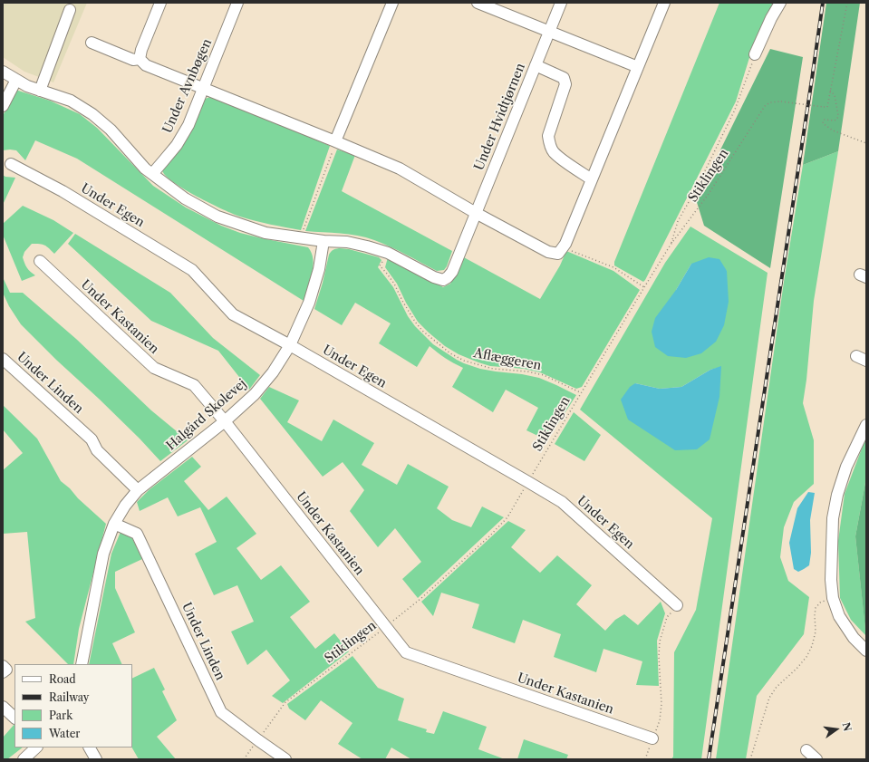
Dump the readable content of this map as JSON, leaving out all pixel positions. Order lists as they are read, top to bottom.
{
  "streets": {
    "street": [
      "Under Avnbøgen",
      "Under Hvidtjørnen",
      "Under Egen",
      "Under Kastanien",
      "Under Linden",
      "Halgård Skolevej"
    ],
    "path": ["Stiklingen", "Aflæggeren"]
  },
  "crossings": [
    ["Under Hvidtjørnen", "Aflæggeren"],
    ["Under Hvidtjørnen", "Halgård Skolevej"],
    ["Stiklingen", "Under Egen"],
    ["Stiklingen", "Under Kastanien"],
    ["Stiklingen", "Aflæggeren"],
    ["Stiklingen", "Under Linden"],
    ["Under Egen", "Halgård Skolevej"],
    ["Under Kastanien", "Halgård Skolevej"],
    ["Under Linden", "Halgård Skolevej"]
  ],
  "legend": [
    "Road",
    "Railway",
    "Park",
    "Water"
  ],
  "north": "right"
}
